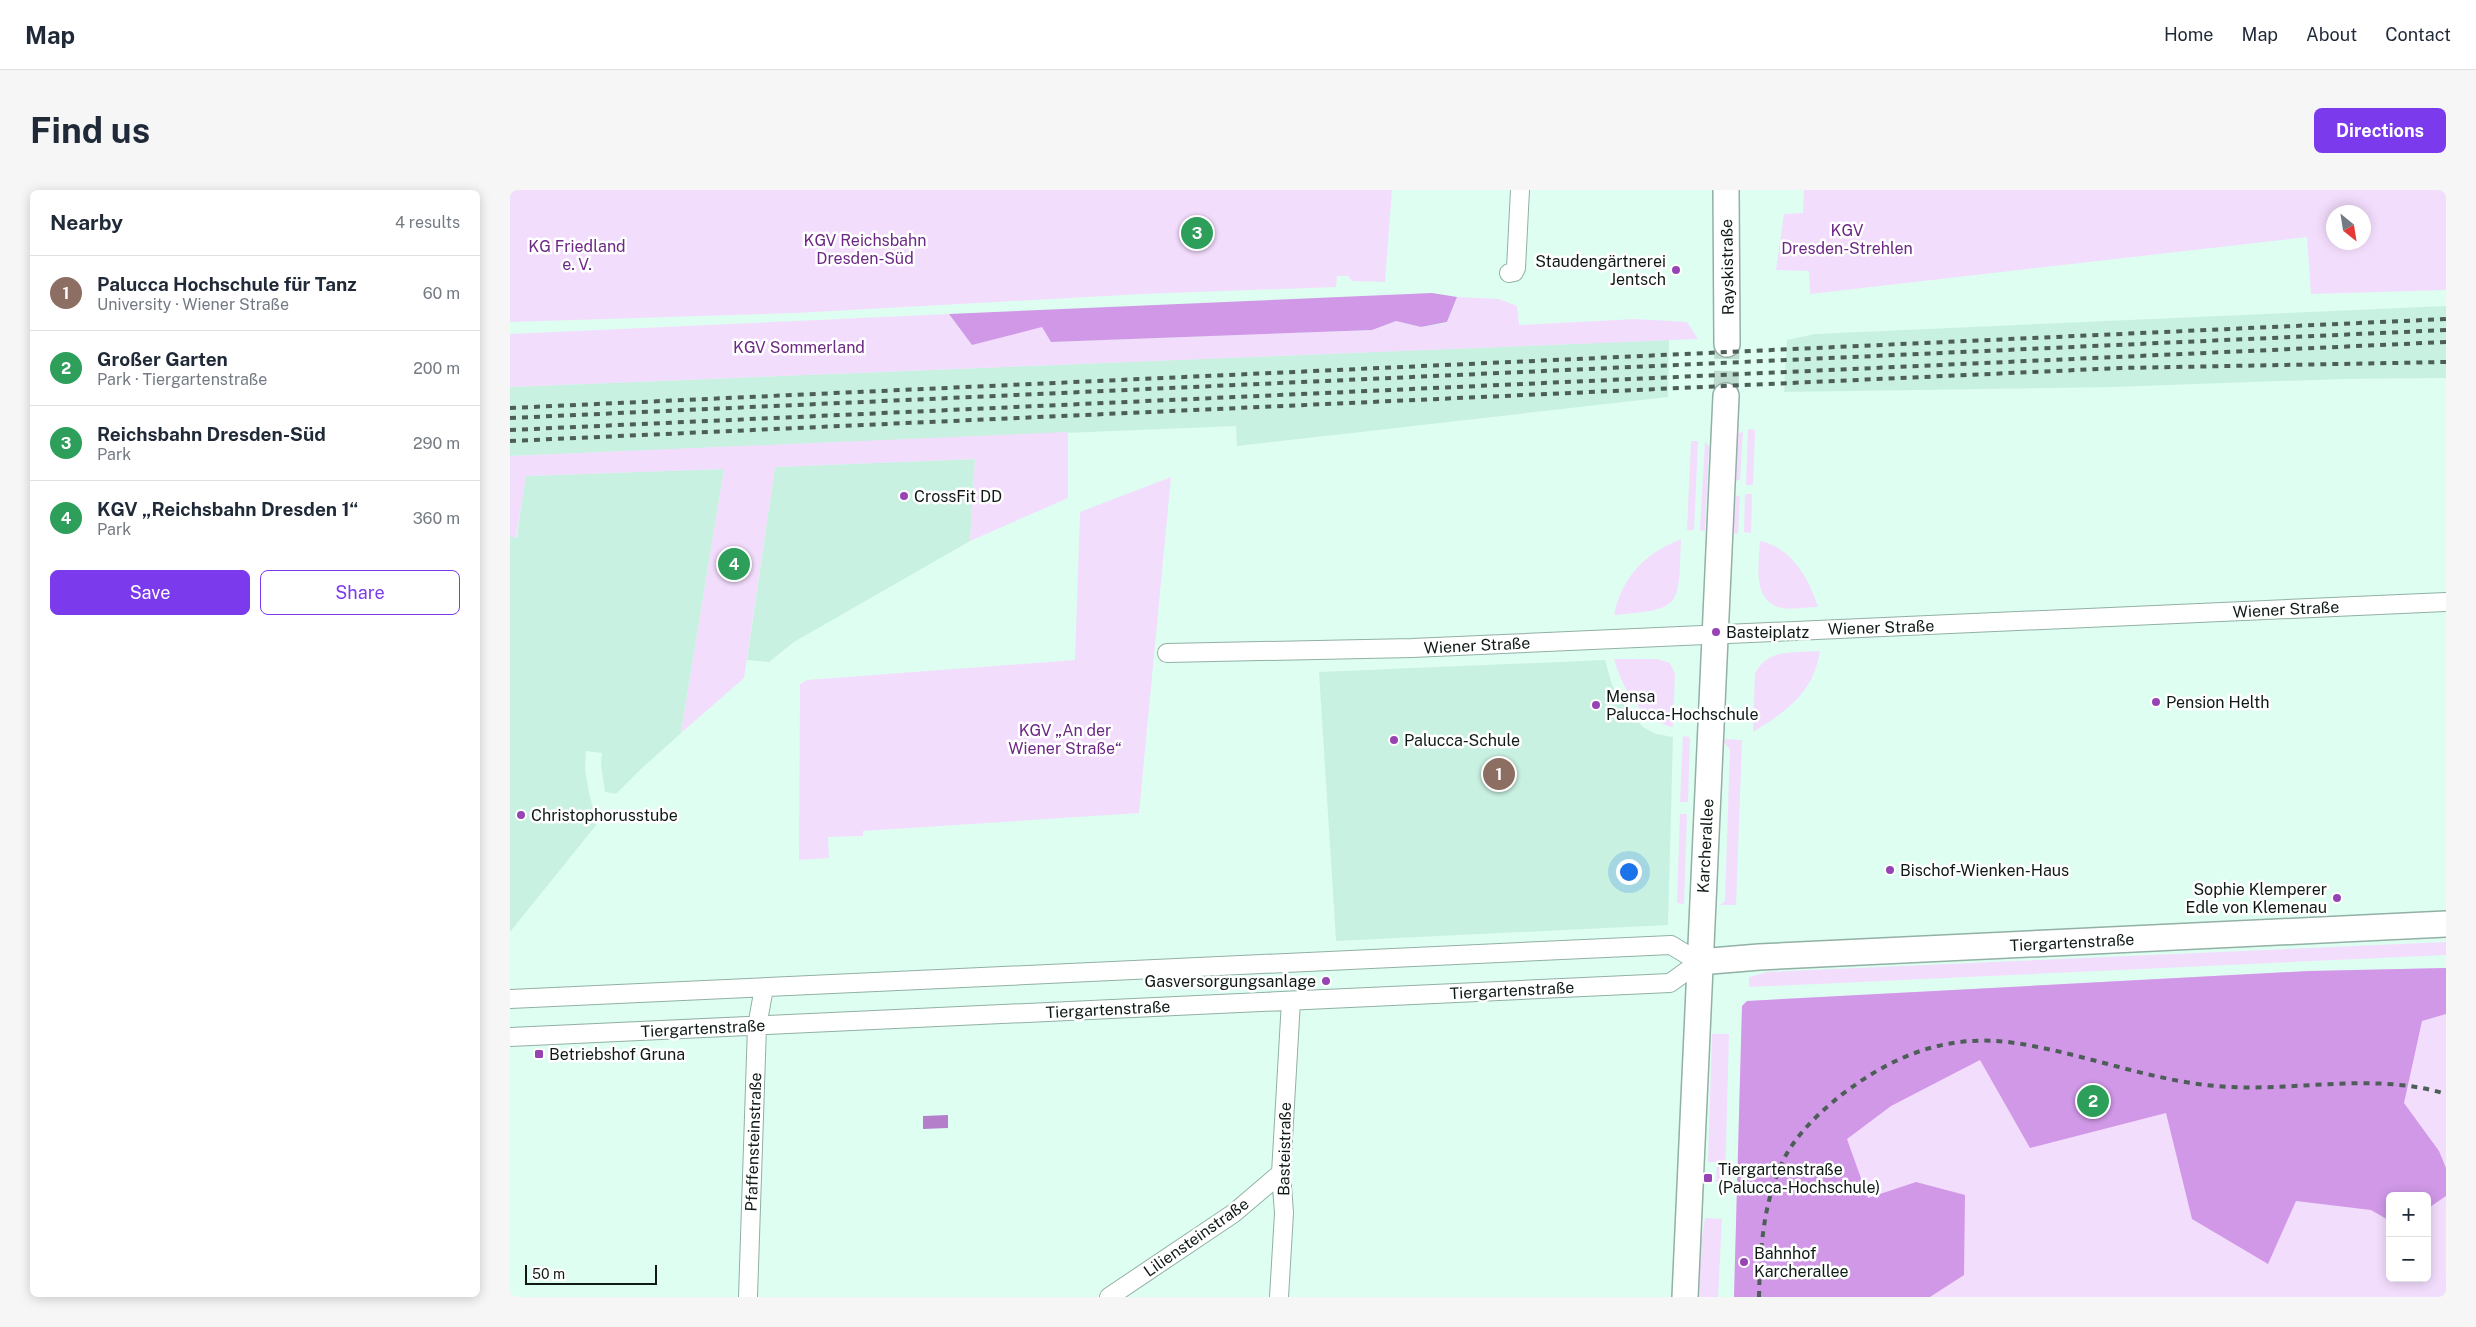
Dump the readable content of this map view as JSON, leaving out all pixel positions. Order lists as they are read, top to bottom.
{
  "streets": {
    "main road": ["Rayskistraße", "Karcherallee", "Tiergartenstraße"],
    "street": [
      "Wiener Straße",
      "Pfaffensteinstraße",
      "Basteistraße",
      "Liliensteinstraße"
    ]
  },
  "crossings": [
    ["Wiener Straße", "Karcherallee"],
    ["Karcherallee", "Tiergartenstraße"],
    ["Tiergartenstraße", "Pfaffensteinstraße"],
    ["Tiergartenstraße", "Basteistraße"],
    ["Basteistraße", "Liliensteinstraße"]
  ],
  "parks": [
    "KGV Dresden-Strehlen",
    "KGV Reichsbahn Dresden-Süd",
    "KG Friedland e. V.",
    "KGV Sommerland",
    "KGV „An der Wiener Straße“"
  ],
  "places": {
    "other": [
      "Staudengärtnerei Jentsch",
      "CrossFit DD",
      "Basteiplatz",
      "Pension Helth",
      "Mensa Palucca-Hochschule",
      "Palucca-Schule",
      "Christophorusstube",
      "Bischof-Wienken-Haus",
      "Sophie Klemperer Edle von Klemenau",
      "Gasversorgungsanlage",
      "Bahnhof Karcherallee"
    ],
    "transit": ["Betriebshof Gruna", "Tiergartenstraße (Palucca-Hochschule)"]
  },
  "scale_bar": "50 m",
  "north": "bottom right",
  "page": {
    "header": "Map",
    "nav": [
      "Home",
      "Map",
      "About",
      "Contact"
    ],
    "buttons": [
      "Directions",
      ["Save", "Share"]
    ],
    "title": "Find us",
    "heading": ["Nearby", "4 results"],
    "pins": [
      "3",
      "4",
      "1",
      "2"
    ],
    "list": [
      {
        "mark": "1",
        "name": "Palucca Hochschule für Tanz",
        "note": "University · Wiener Straße",
        "value": "60 m"
      },
      {
        "mark": "2",
        "name": "Großer Garten",
        "note": "Park · Tiergartenstraße",
        "value": "200 m"
      },
      {
        "mark": "3",
        "name": "Reichsbahn Dresden-Süd",
        "note": "Park",
        "value": "290 m"
      },
      {
        "mark": "4",
        "name": "KGV „Reichsbahn Dresden 1“",
        "note": "Park",
        "value": "360 m"
      }
    ],
    "map_buttons": ["+", "−"],
    "scale": "50 m"
  }
}
